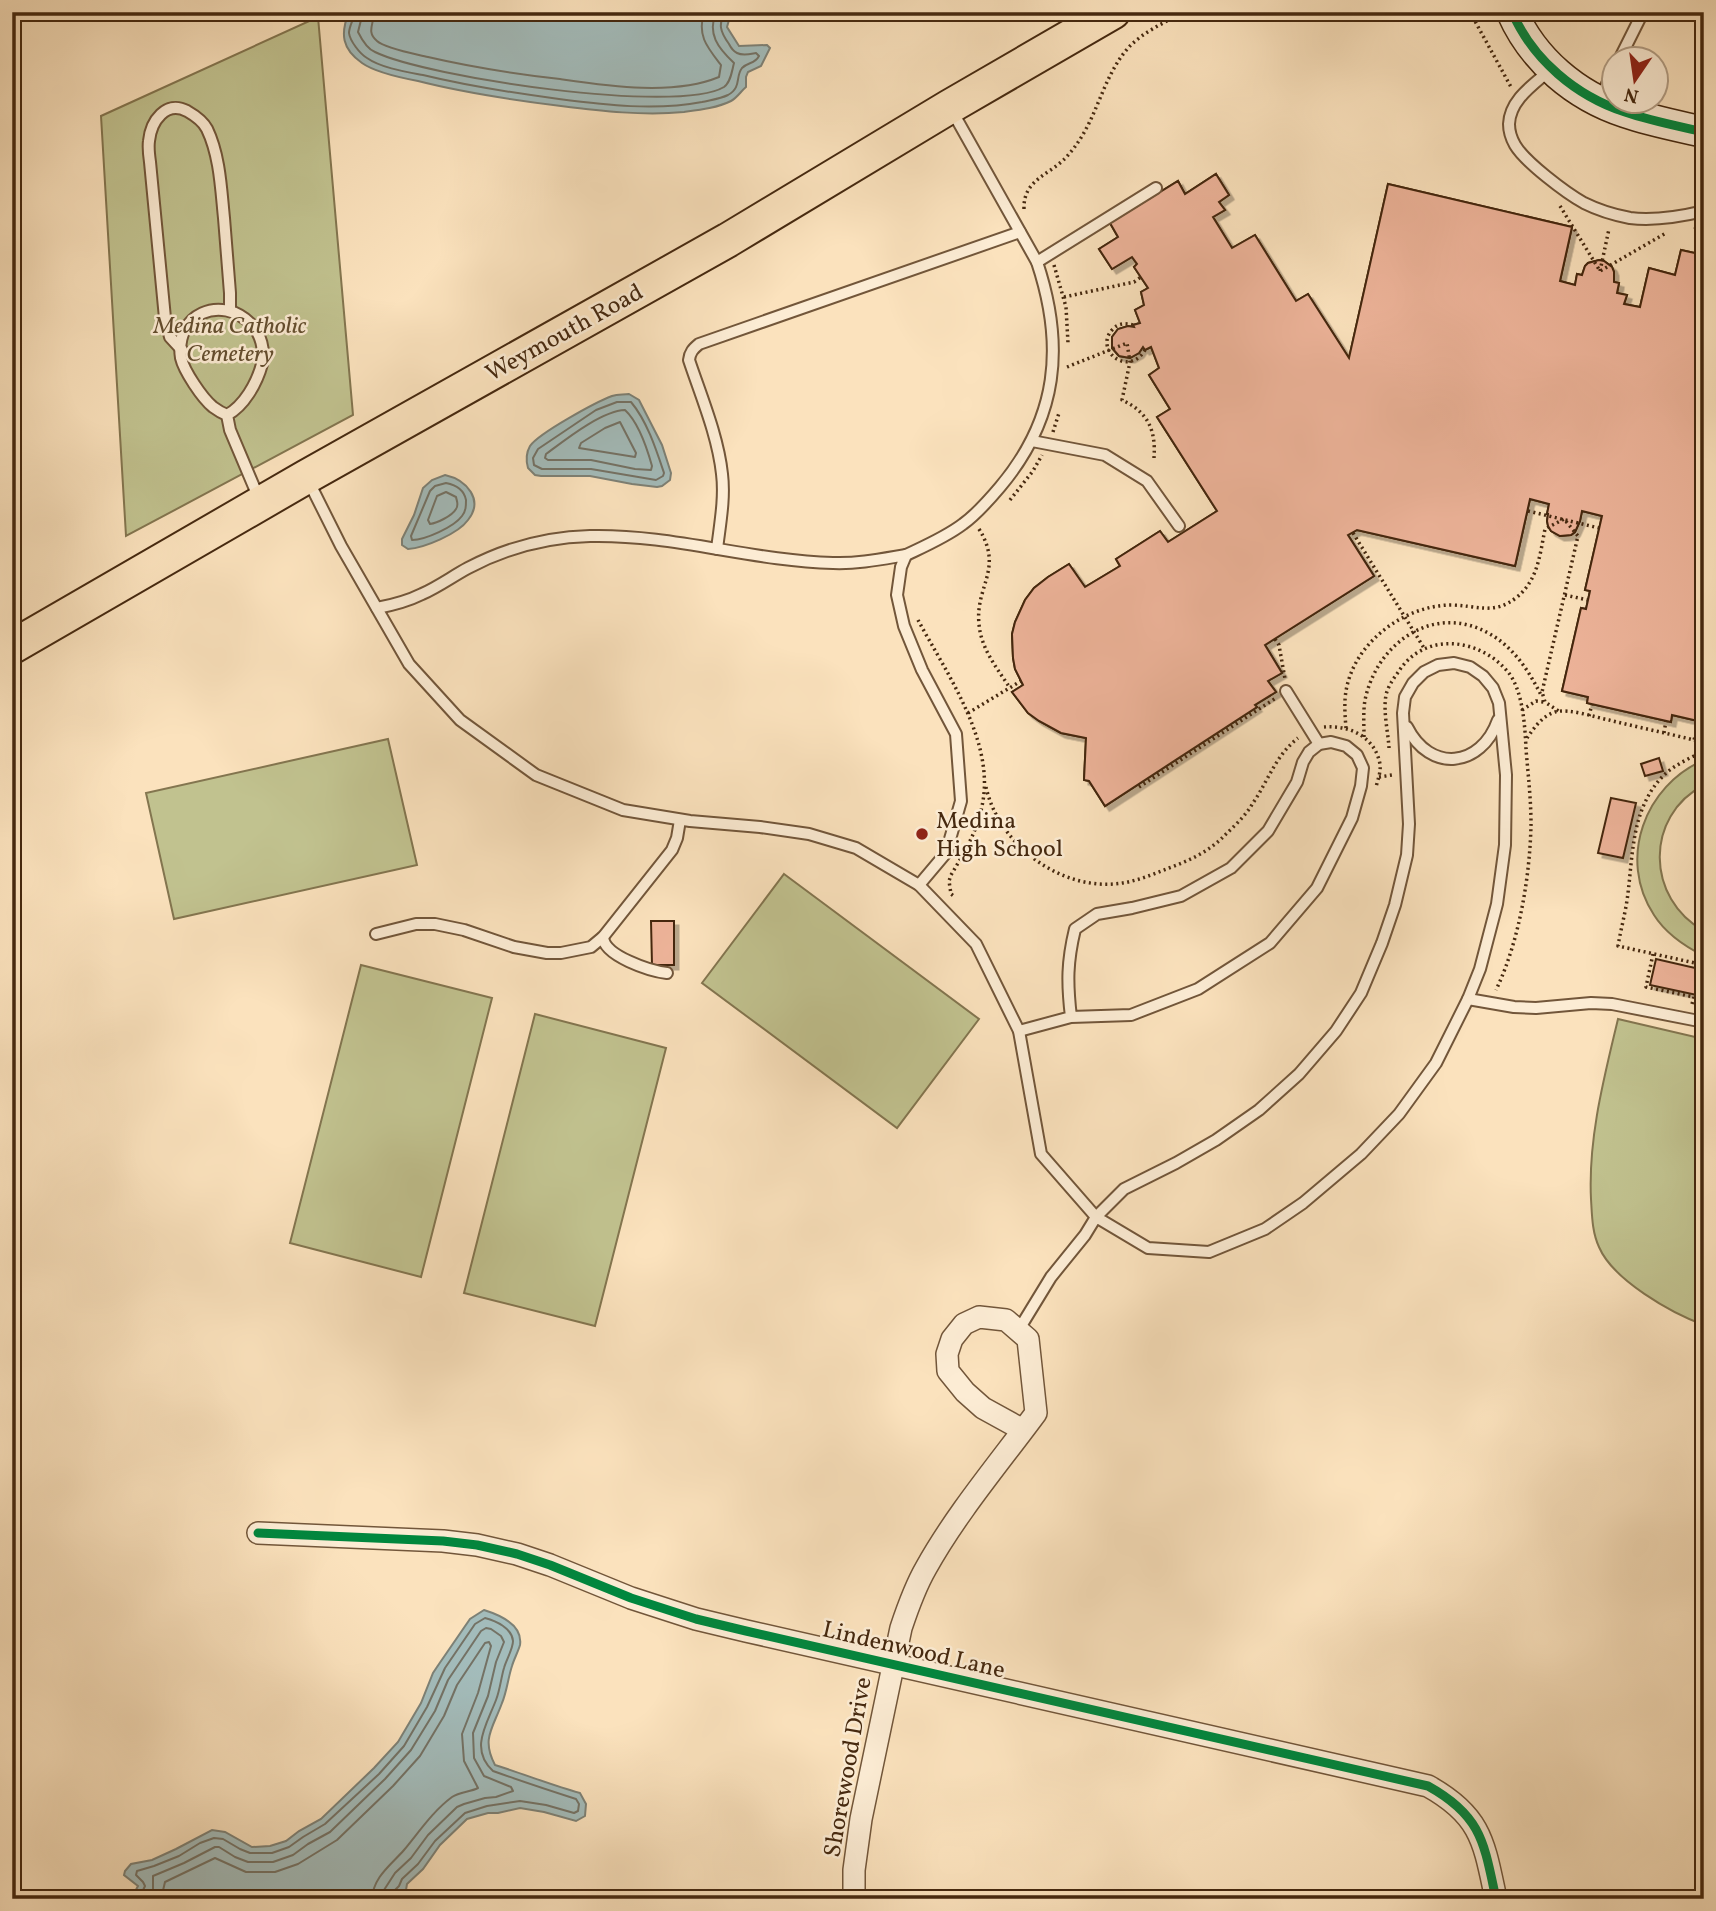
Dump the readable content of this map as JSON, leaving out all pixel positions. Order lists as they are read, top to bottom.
{
  "streets": {
    "main road": ["Weymouth Road"],
    "street": ["Lindenwood Lane", "Shorewood Drive"]
  },
  "crossings": [
    ["Lindenwood Lane", "Shorewood Drive"]
  ],
  "parks": ["Medina Catholic Cemetery"],
  "places": ["Medina High School"],
  "north": "bottom"
}
